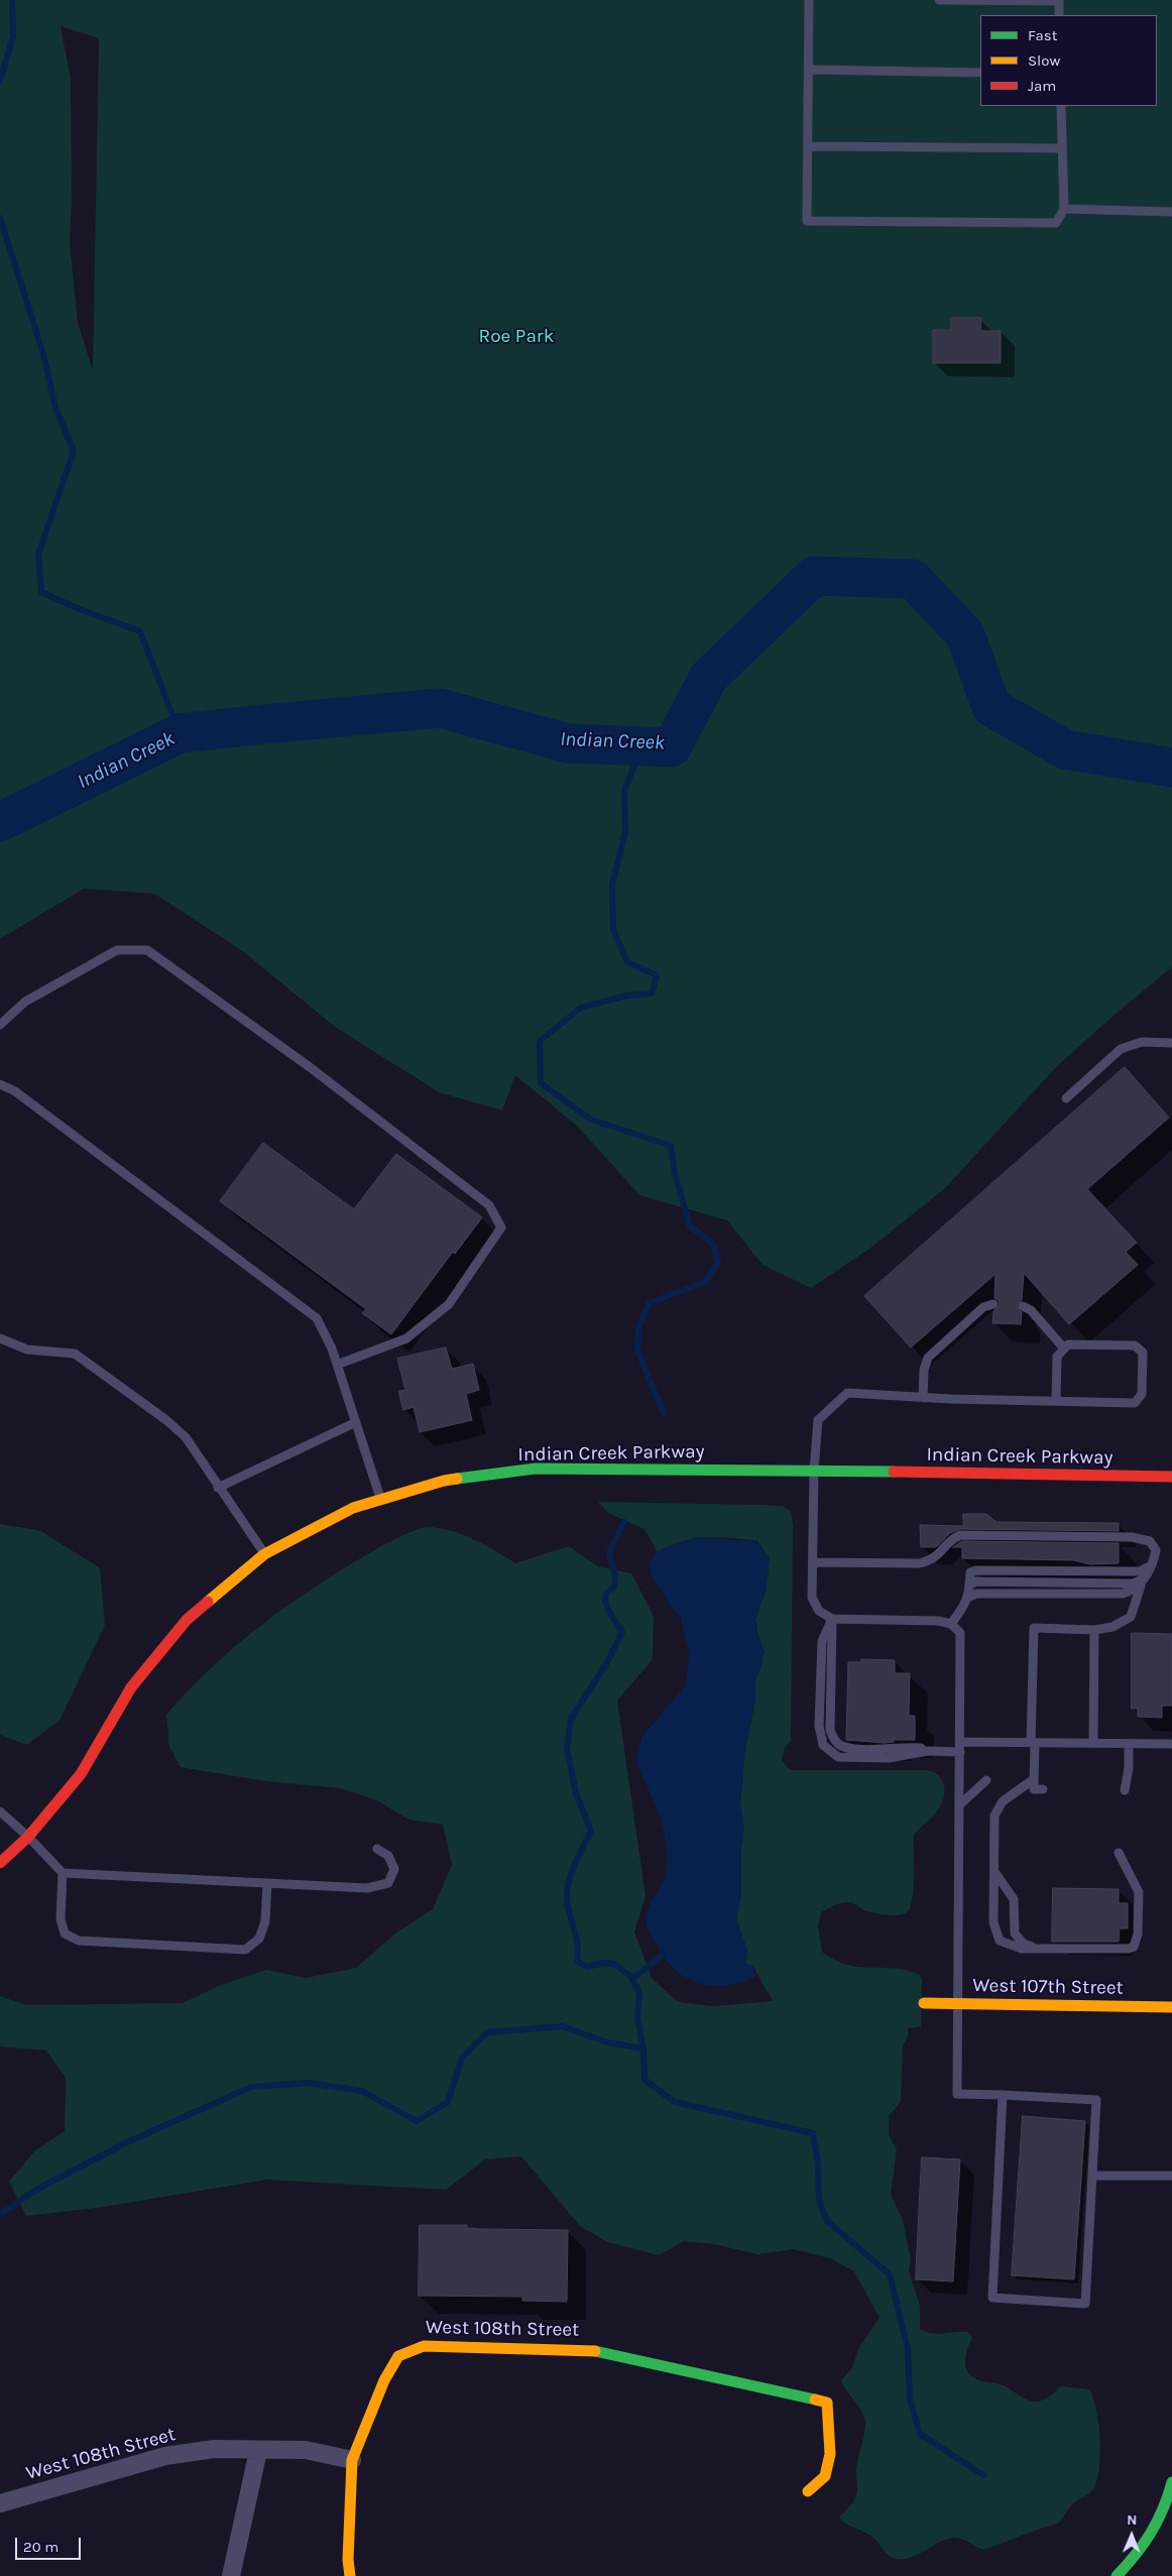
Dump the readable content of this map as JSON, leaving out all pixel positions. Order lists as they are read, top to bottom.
{
  "streets": {
    "main road": ["Indian Creek Parkway", "West 107th Street", "West 108th Street"]
  },
  "water": ["Indian Creek"],
  "parks": ["Roe Park"],
  "legend": ["Fast", "Slow", "Jam"],
  "scale_bar": "20 m",
  "north": "top"
}
